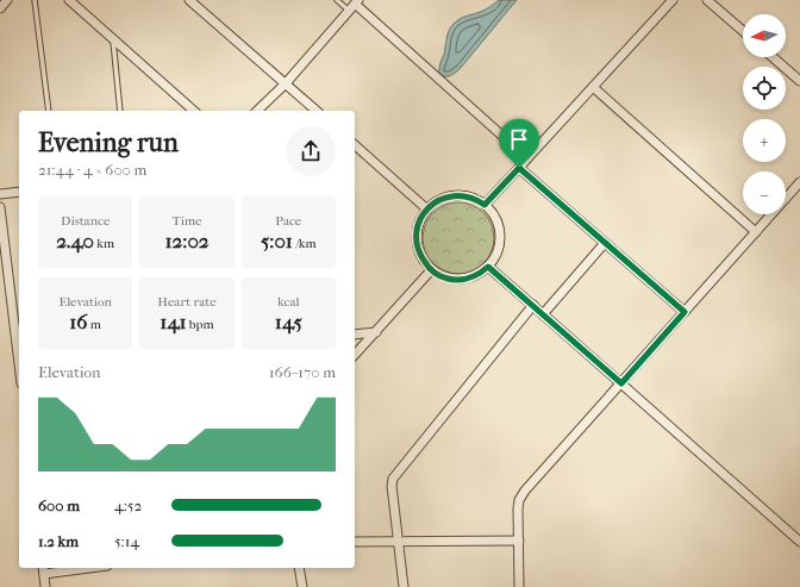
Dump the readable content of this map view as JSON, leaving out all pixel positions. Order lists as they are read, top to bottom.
{
  "north": "left",
  "page": {
    "map_buttons": ["+", "−"],
    "heading": ["Evening run", "21:44 · 4 × 600 m"],
    "stats": [
      ["Distance", "2.40 km"],
      ["Time", "12:02"],
      ["Pace", "5:01 /km"],
      ["Elevation", "16 m"],
      ["Heart rate", "141 bpm"],
      ["kcal", "145"]
    ],
    "chart": ["Elevation", "166–170 m"],
    "list": [
      {
        "name": "600 m",
        "note": "4:52"
      },
      {
        "name": "1.2 km",
        "note": "5:14"
      }
    ]
  }
}
